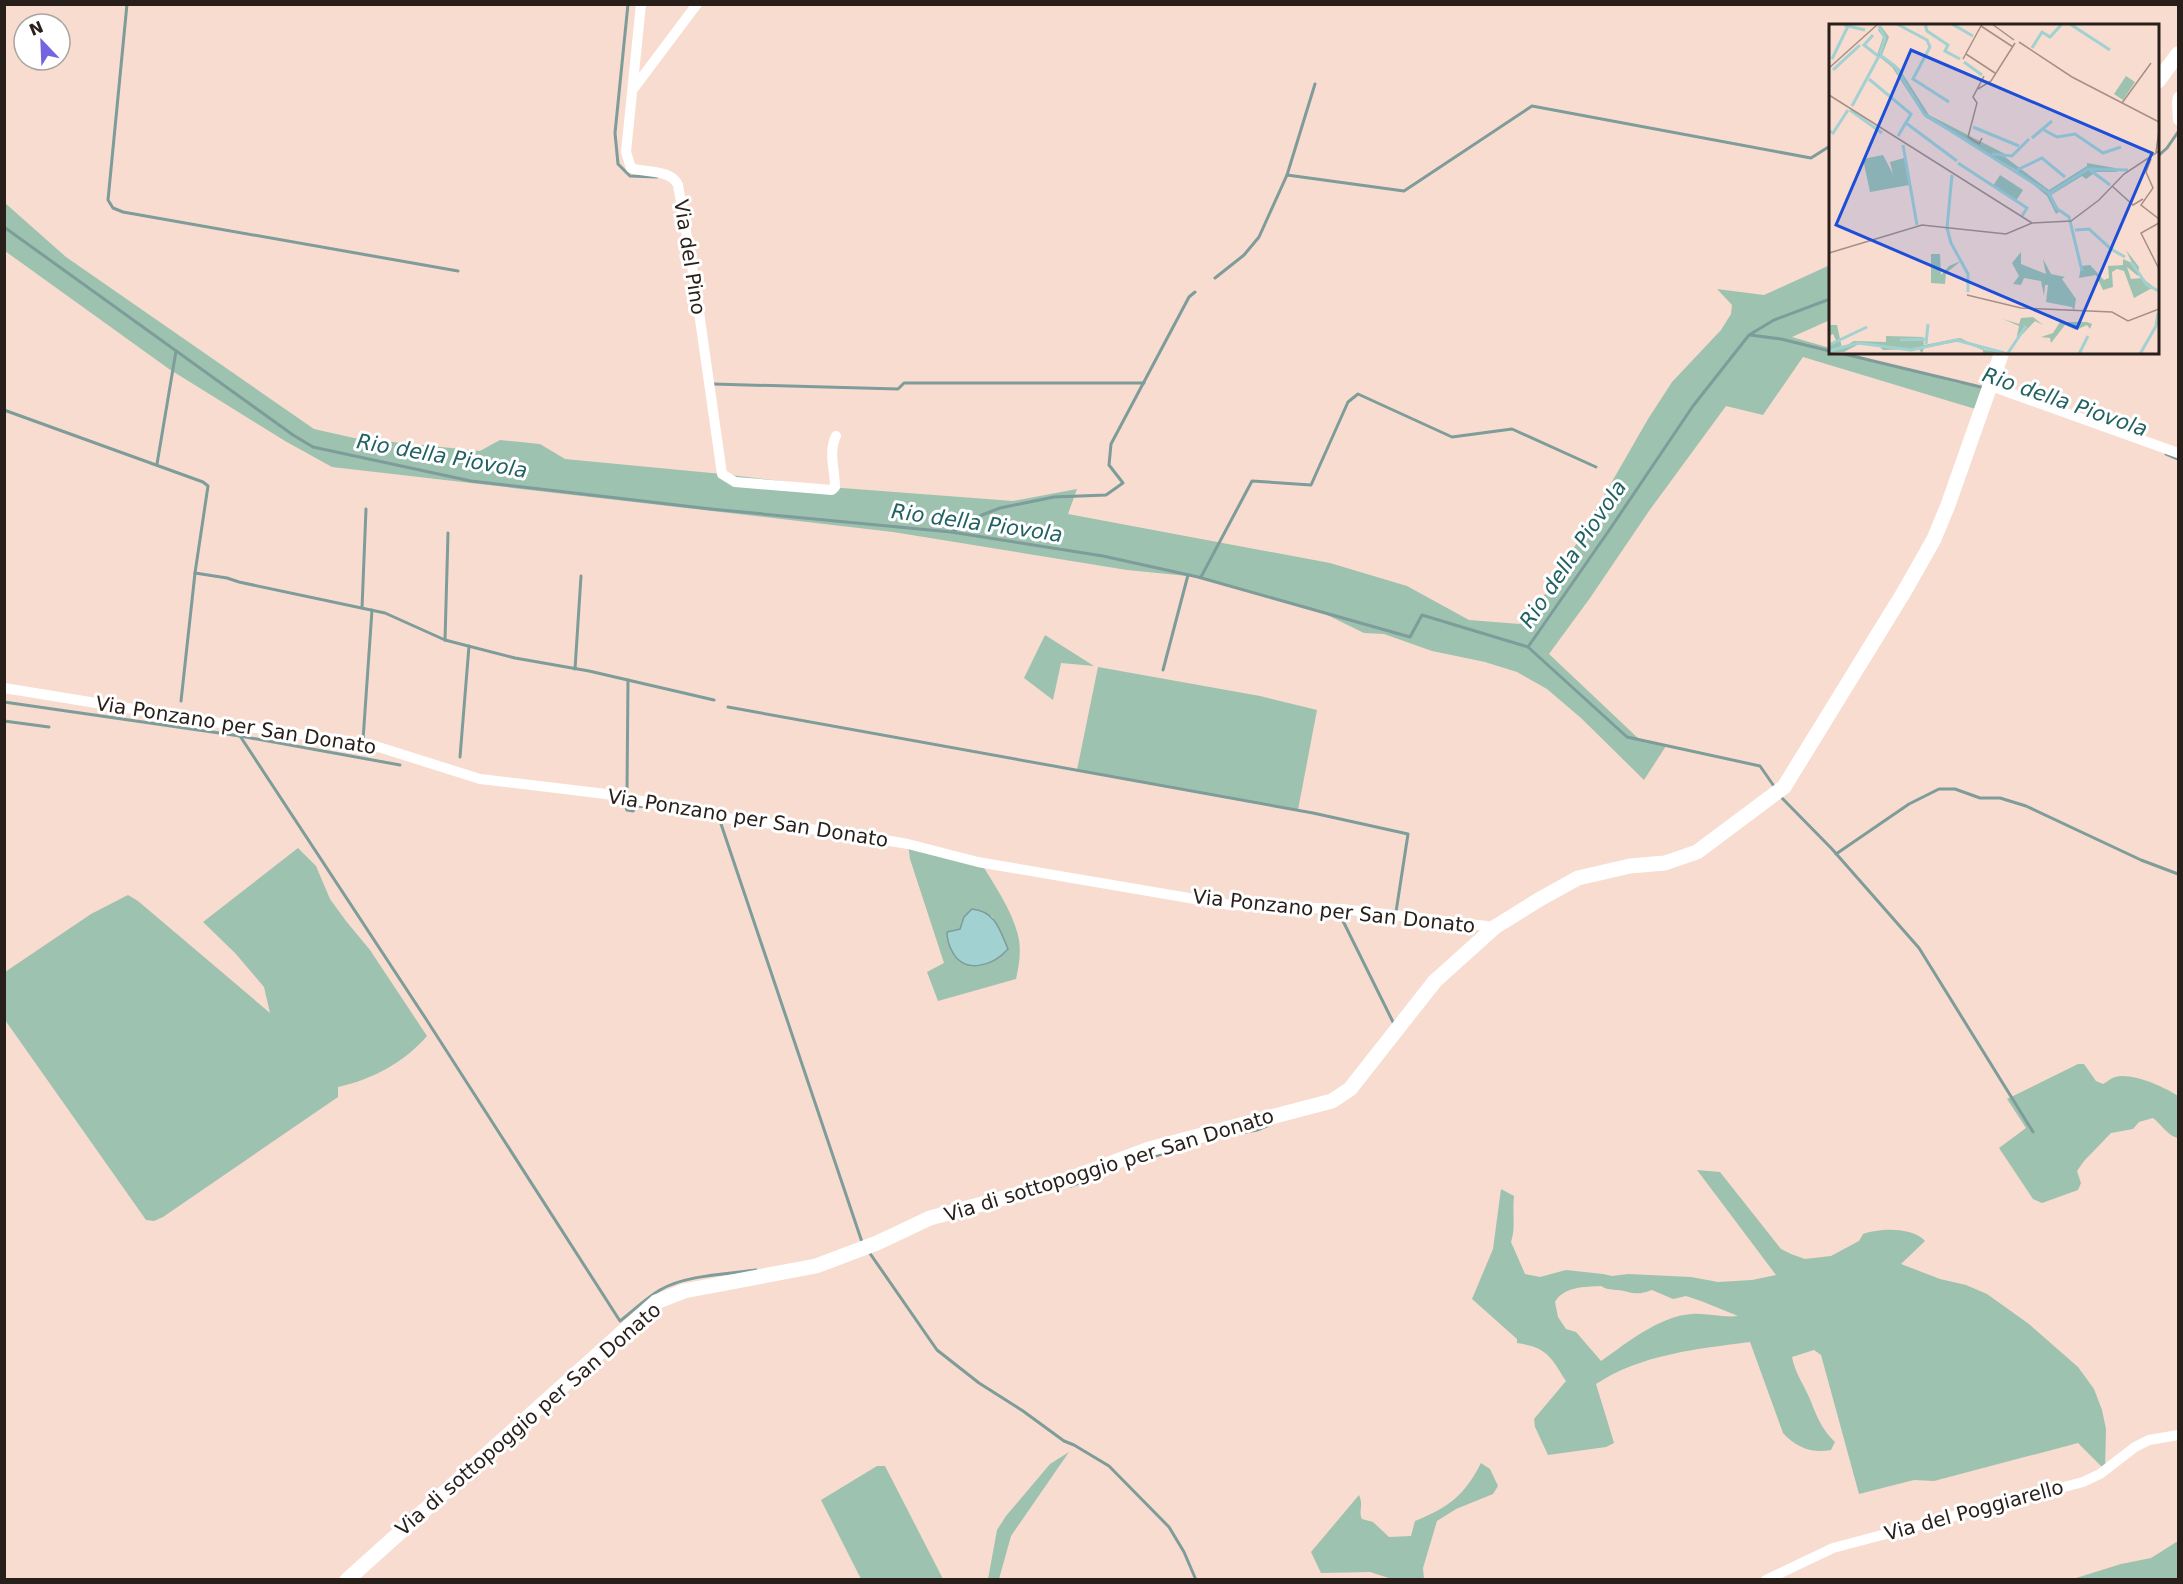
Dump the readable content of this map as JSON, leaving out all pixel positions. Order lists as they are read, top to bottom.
{
  "streets": {
    "street": [
      "Via del Pino",
      "Via Ponzano per San Donato",
      "Via di sottopoggio per San Donato",
      "Via del Poggiarello"
    ]
  },
  "crossings": [
    ["Via Ponzano per San Donato", "Via di sottopoggio per San Donato"]
  ],
  "water": ["Rio della Piovola"],
  "north": "top left"
}
